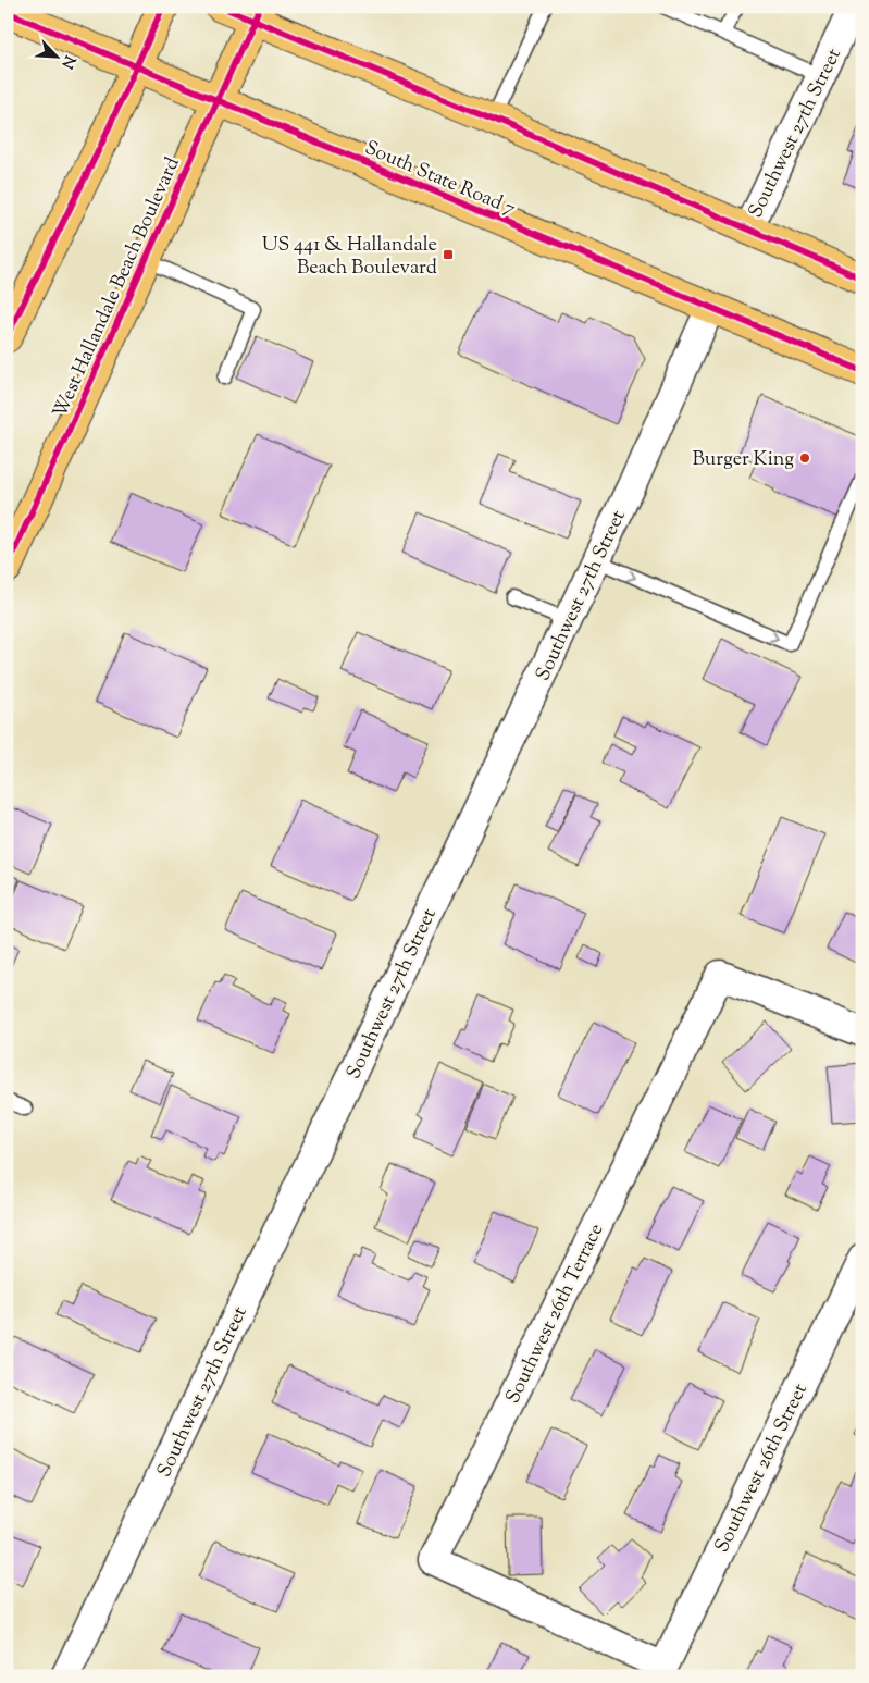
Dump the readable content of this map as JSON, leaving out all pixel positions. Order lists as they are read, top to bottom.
{
  "streets": {
    "main road": ["South State Road 7", "West Hallandale Beach Boulevard"],
    "street": ["Southwest 27th Street", "Southwest 26th Terrace", "Southwest 26th Street"]
  },
  "crossings": [
    ["Southwest 27th Street", "South State Road 7"],
    ["South State Road 7", "West Hallandale Beach Boulevard"],
    ["Southwest 26th Terrace", "Southwest 26th Street"]
  ],
  "places": {
    "transit": ["US 441 & Hallandale Beach Boulevard"],
    "other": ["Burger King"]
  },
  "north": "bottom right"
}
